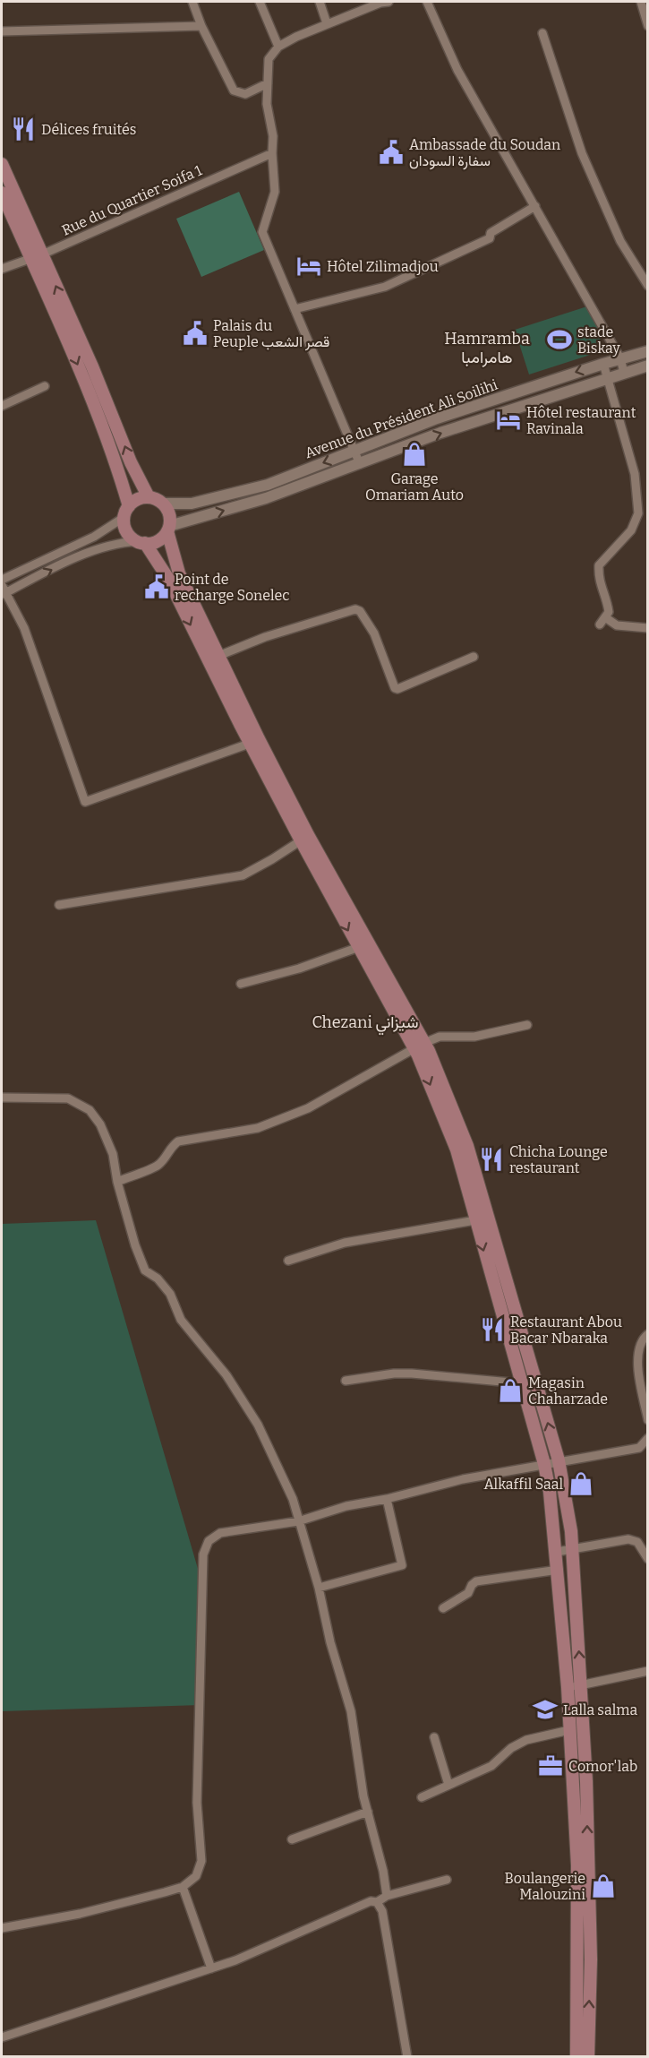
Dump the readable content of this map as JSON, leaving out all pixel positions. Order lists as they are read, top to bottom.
{
  "streets": {
    "street": ["Rue du Quartier Soifa 1", "Avenue du Président Ali Soilihi"]
  },
  "districts": ["Hamramba هامرامبا", "Chezani شيزاني"],
  "places": {
    "restaurant": ["Délices fruités", "Chicha Lounge restaurant", "Restaurant Abou Bacar Nbaraka"],
    "public building": ["Ambassade du Soudan سفارة السودان", "Palais du Peuple قصر الشعب", "Point de recharge Sonelec"],
    "hotel": ["Hôtel Zilimadjou", "Hôtel restaurant Ravinala"],
    "sports": ["stade Biskay"],
    "shop": [
      "Garage Omariam Auto",
      "Magasin Chaharzade",
      "Alkaffil Saal",
      "Boulangerie Malouzini"
    ],
    "school or university": ["Lalla salma"],
    "office": ["Comor'lab"]
  }
}
